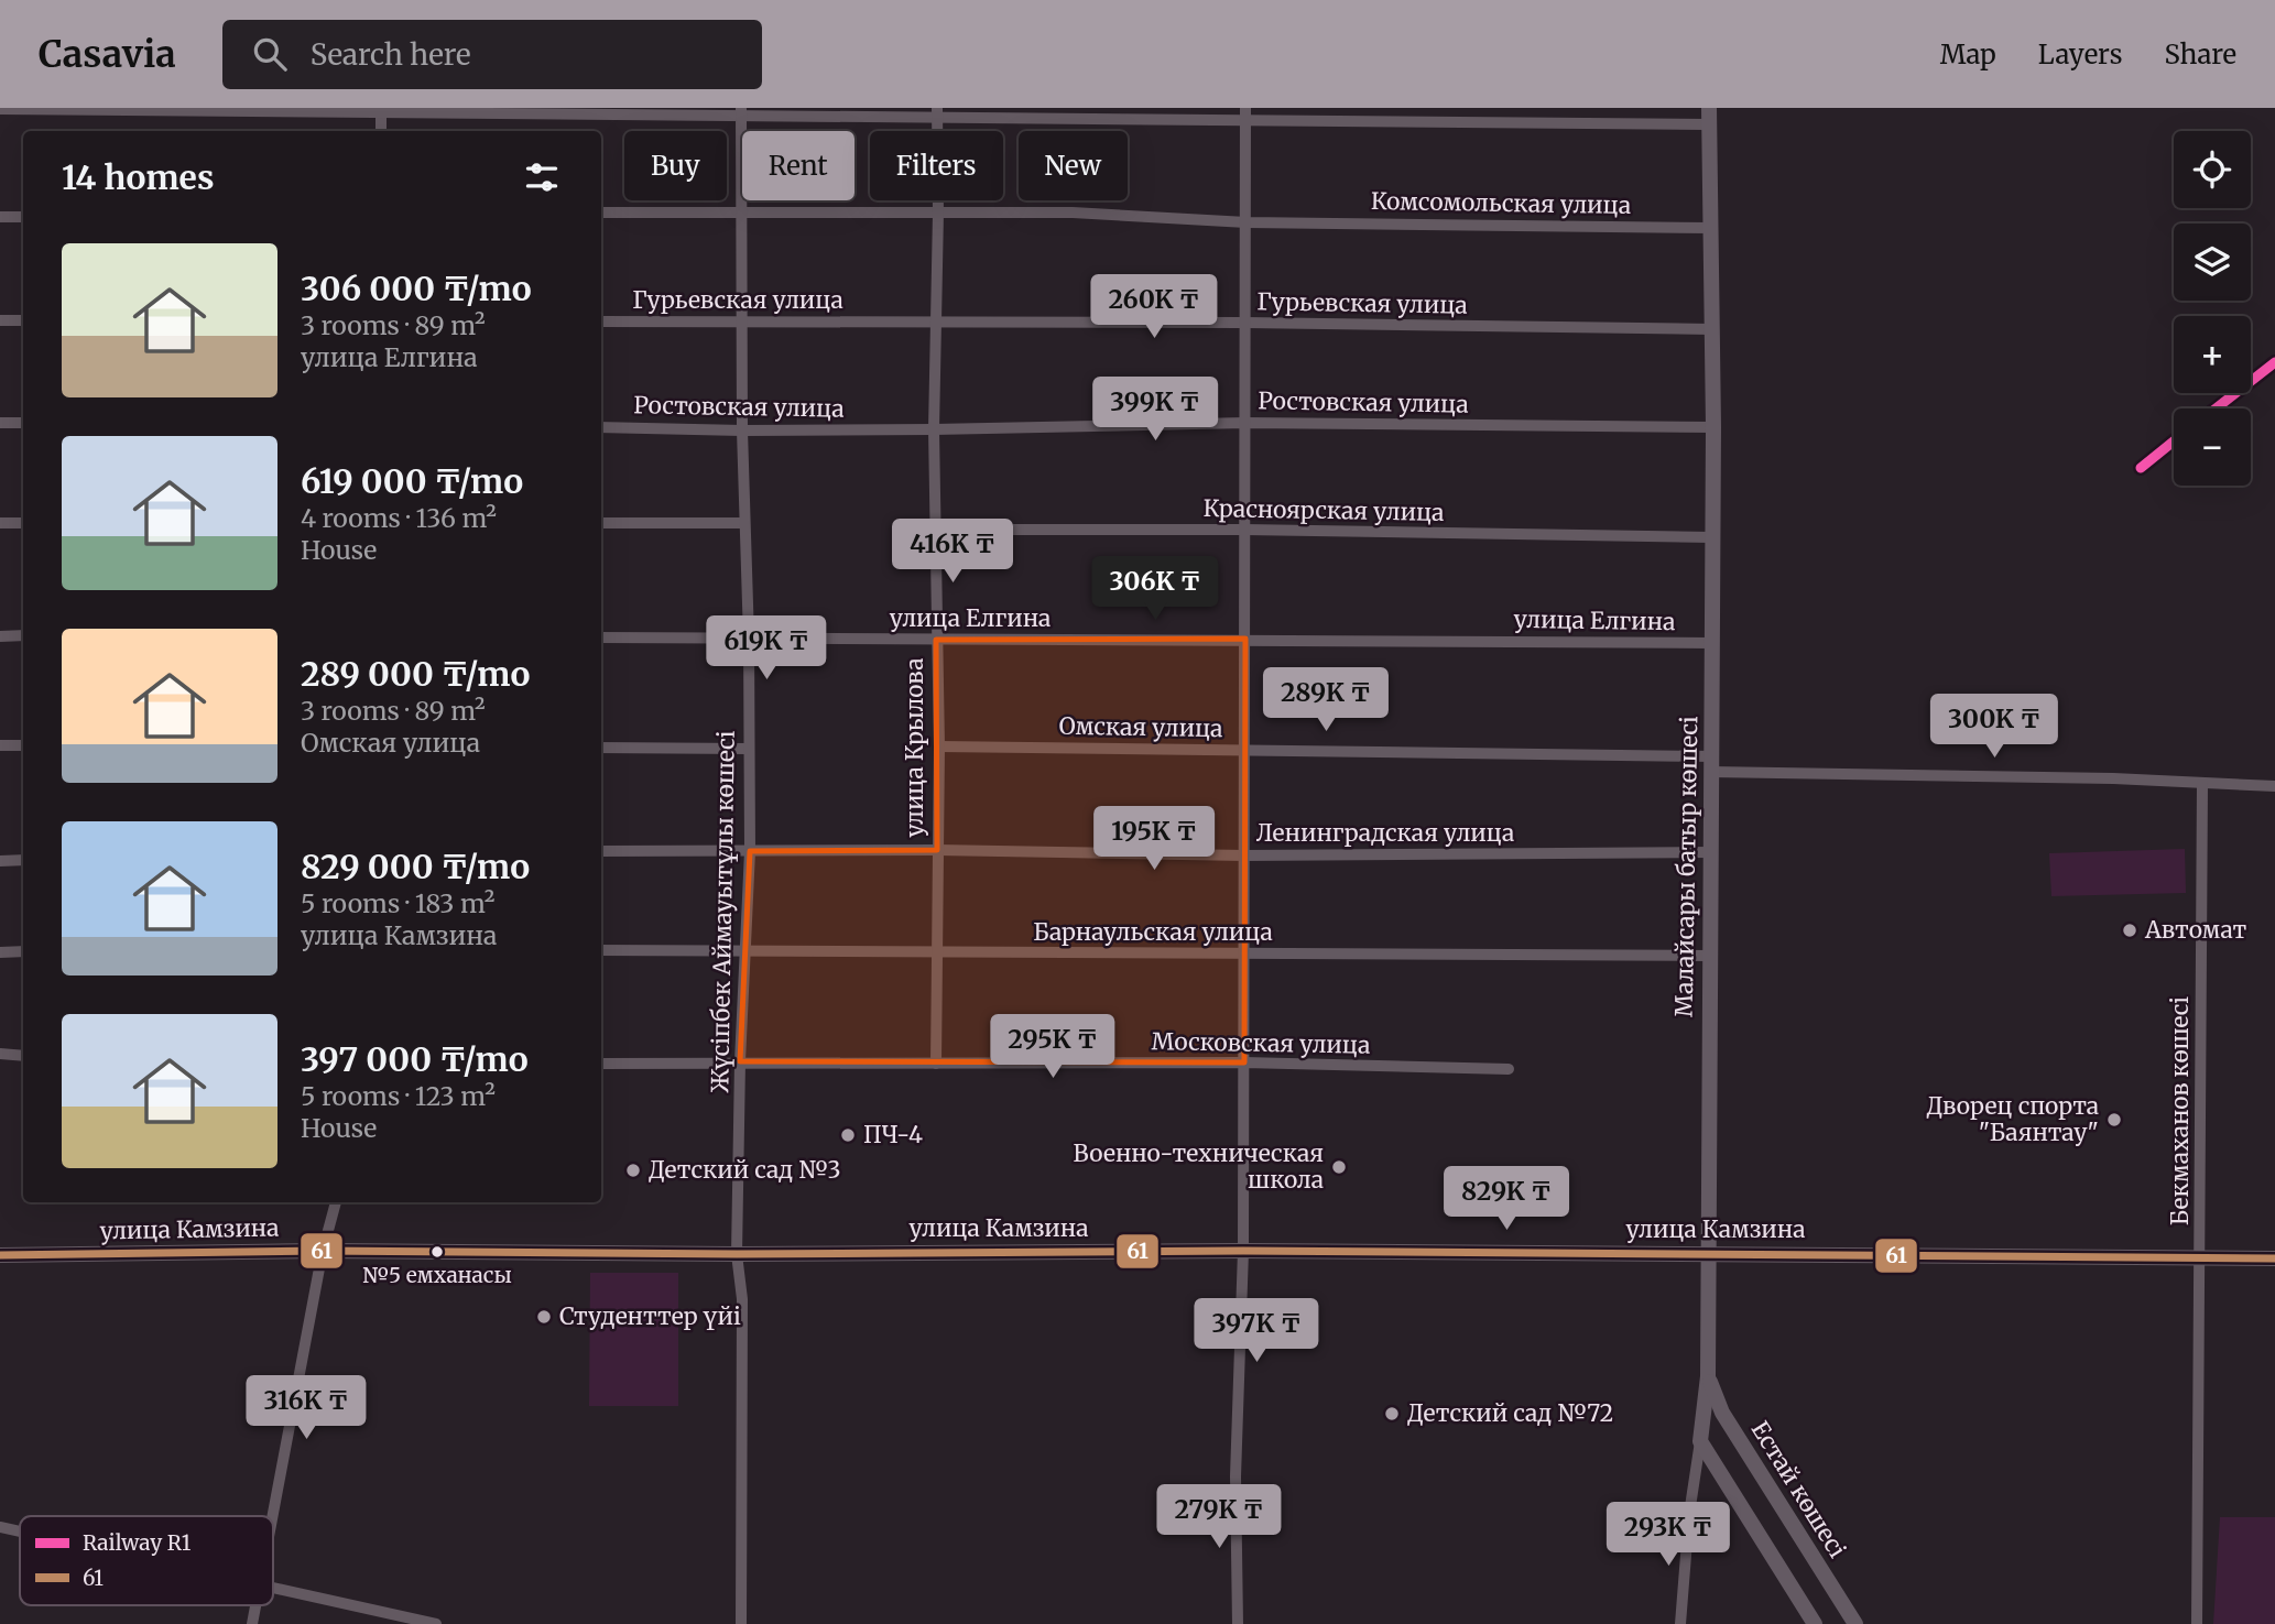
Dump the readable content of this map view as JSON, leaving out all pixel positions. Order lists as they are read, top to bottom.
{
  "streets": {
    "main road": ["Малайсары батыр көшесі", "улица Камзина", "Естай көшесі"],
    "street": [
      "Комсомольская улица",
      "Гурьевская улица",
      "Ростовская улица",
      "Красноярская улица",
      "улица Елгина",
      "Омская улица",
      "улица Крылова",
      "Ленинградская улица",
      "Жүсіпбек Аймауытұлы көшесі",
      "Барнаульская улица",
      "Московская улица",
      "Бекмаханов көшесі"
    ]
  },
  "crossings": [
    ["Комсомольская улица", "улица Крылова"],
    ["Комсомольская улица", "Малайсары батыр көшесі"],
    ["Комсомольская улица", "Жүсіпбек Аймауытұлы көшесі"],
    ["Гурьевская улица", "улица Крылова"],
    ["Гурьевская улица", "Малайсары батыр көшесі"],
    ["Гурьевская улица", "Жүсіпбек Аймауытұлы көшесі"],
    ["Ростовская улица", "улица Крылова"],
    ["Ростовская улица", "Малайсары батыр көшесі"],
    ["Ростовская улица", "Жүсіпбек Аймауытұлы көшесі"],
    ["Красноярская улица", "улица Крылова"],
    ["Красноярская улица", "Малайсары батыр көшесі"],
    ["улица Елгина", "улица Крылова"],
    ["улица Елгина", "Малайсары батыр көшесі"],
    ["улица Елгина", "Жүсіпбек Аймауытұлы көшесі"],
    ["Омская улица", "улица Крылова"],
    ["Омская улица", "Малайсары батыр көшесі"],
    ["Омская улица", "Бекмаханов көшесі"],
    ["улица Крылова", "Ленинградская улица"],
    ["улица Крылова", "Барнаульская улица"],
    ["улица Крылова", "Московская улица"],
    ["Ленинградская улица", "Малайсары батыр көшесі"],
    ["Ленинградская улица", "Жүсіпбек Аймауытұлы көшесі"],
    ["Малайсары батыр көшесі", "Барнаульская улица"],
    ["Малайсары батыр көшесі", "улица Камзина"],
    ["Малайсары батыр көшесі", "Естай көшесі"],
    ["Жүсіпбек Аймауытұлы көшесі", "Барнаульская улица"],
    ["Жүсіпбек Аймауытұлы көшесі", "Московская улица"],
    ["Жүсіпбек Аймауытұлы көшесі", "улица Камзина"],
    ["Бекмаханов көшесі", "улица Камзина"]
  ],
  "places": [
    "Автомат",
    "Дворец спорта \"Баянтау\"",
    "ПЧ-4",
    "Военно-техническая школа",
    "Детский сад №3",
    "№5 емханасы",
    "Студенттер үйі",
    "Детский сад №72"
  ],
  "lines": ["rail line R1", "transit line 61"],
  "legend": ["Railway R1", "61"],
  "page": {
    "header": "Casavia",
    "search": "Search here",
    "nav": ["Map", "Layers", "Share"],
    "map_buttons": ["+", "−"],
    "chip": [
      "Buy",
      "Rent",
      "Filters",
      "New"
    ],
    "heading": "14 homes",
    "list": [
      {
        "name": "306 000 ₸/mo",
        "note": "3 rooms · 89 m² · улица Елгина"
      },
      {
        "name": "619 000 ₸/mo",
        "note": "4 rooms · 136 m² · House"
      },
      {
        "name": "289 000 ₸/mo",
        "note": "3 rooms · 89 m² · Омская улица"
      },
      {
        "name": "829 000 ₸/mo",
        "note": "5 rooms · 183 m² · улица Камзина"
      },
      {
        "name": "397 000 ₸/mo",
        "note": "5 rooms · 123 m² · House"
      }
    ],
    "price": [
      "260K ₸",
      "399K ₸",
      "416K ₸",
      "306K ₸",
      "619K ₸",
      "289K ₸",
      "300K ₸",
      "195K ₸",
      "295K ₸",
      "829K ₸",
      "397K ₸",
      "316K ₸",
      "279K ₸",
      "293K ₸"
    ]
  }
}
